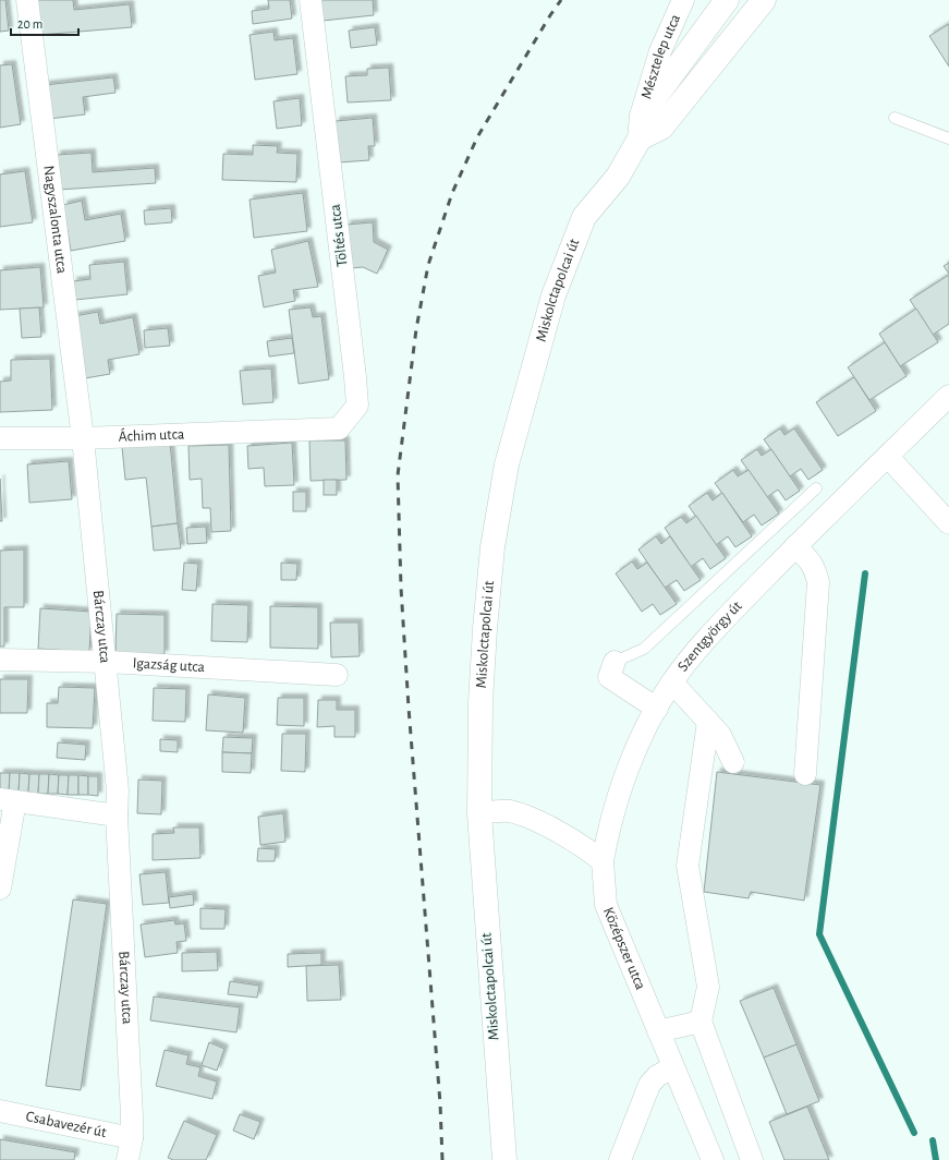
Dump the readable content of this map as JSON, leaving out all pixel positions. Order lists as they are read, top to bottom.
{
  "streets": {
    "street": [
      "Mésztelep utca",
      "Nagyszalonta utca",
      "Töltés utca",
      "Miskolctapolcai út",
      "Áchim utca",
      "Bárczay utca",
      "Szentgyörgy út",
      "Igazság utca",
      "Középszer utca",
      "Csabavezér út"
    ]
  },
  "crossings": [
    ["Mésztelep utca", "Miskolctapolcai út"],
    ["Nagyszalonta utca", "Áchim utca"],
    ["Nagyszalonta utca", "Bárczay utca"],
    ["Töltés utca", "Áchim utca"],
    ["Áchim utca", "Bárczay utca"],
    ["Bárczay utca", "Igazság utca"],
    ["Bárczay utca", "Csabavezér út"],
    ["Szentgyörgy út", "Középszer utca"]
  ],
  "scale_bar": "20 m"
}
